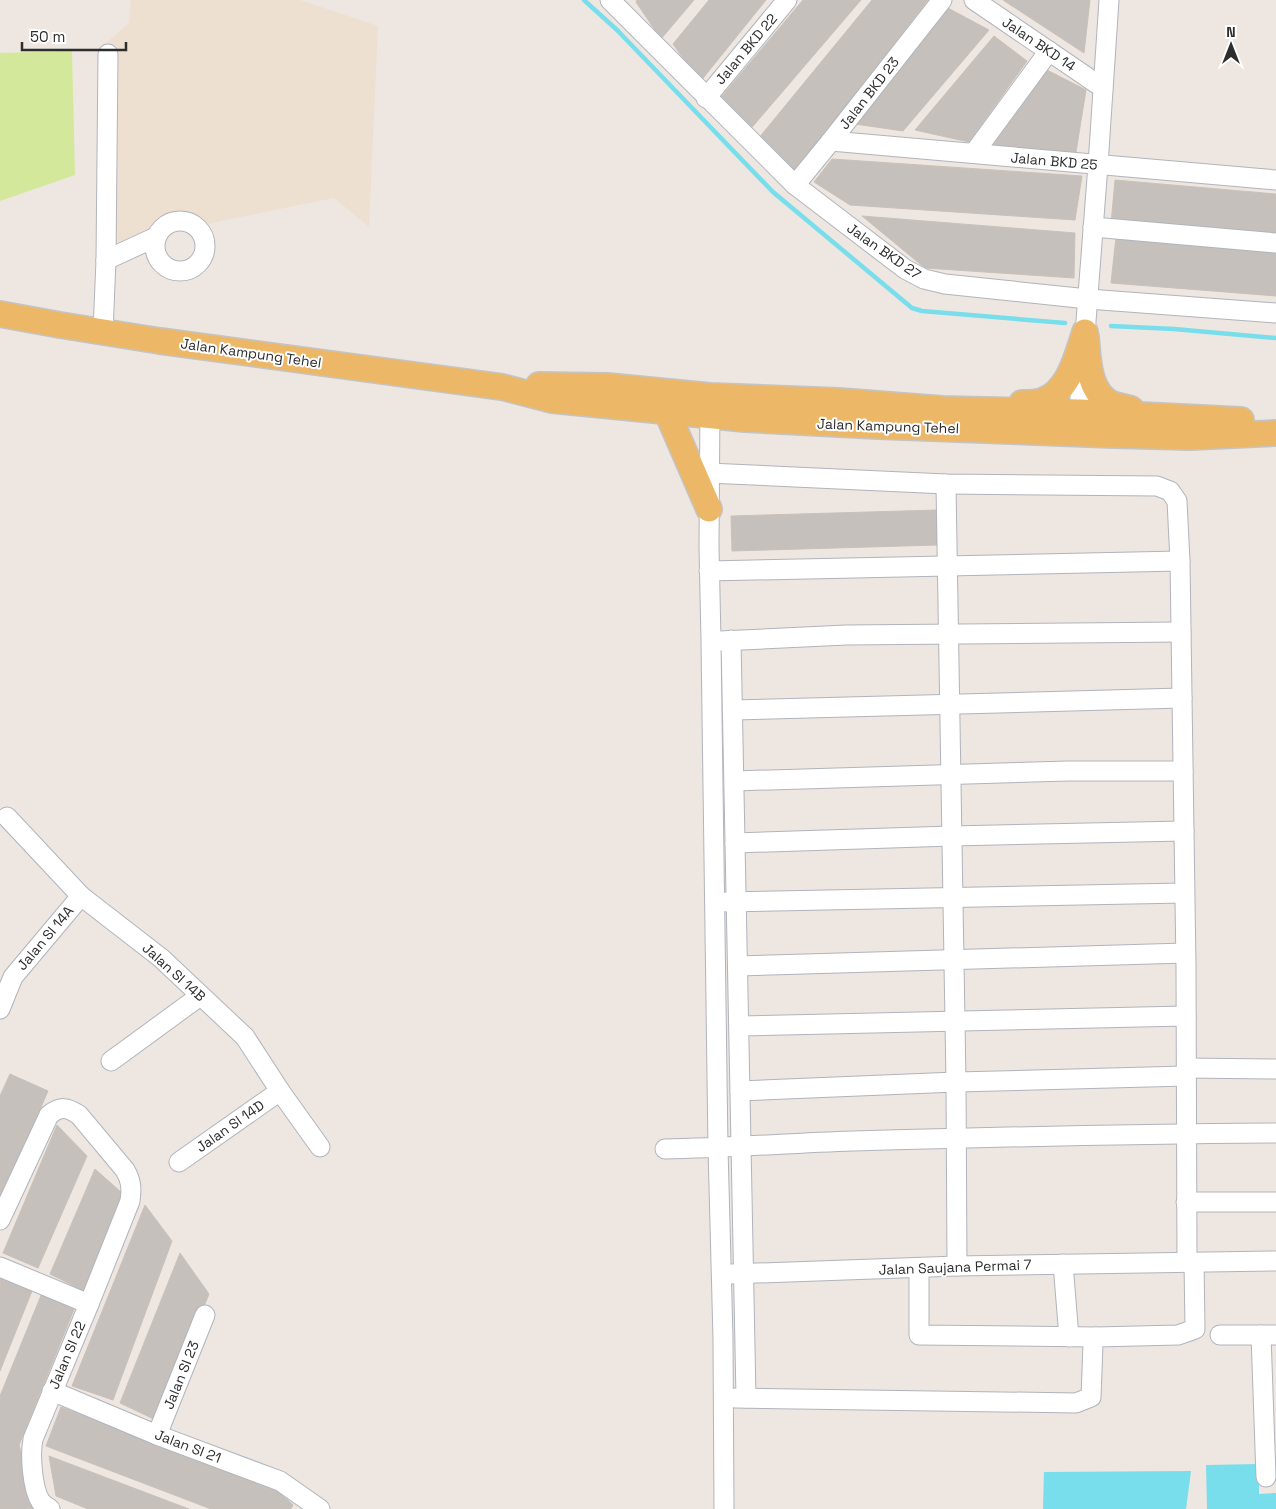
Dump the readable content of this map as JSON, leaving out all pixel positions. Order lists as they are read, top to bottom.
{
  "streets": {
    "main road": ["Jalan Kampung Tehel"],
    "street": [
      "Jalan BKD 14",
      "Jalan BKD 22",
      "Jalan BKD 23",
      "Jalan BKD 25",
      "Jalan BKD 27",
      "Jalan SI 14A",
      "Jalan SI 14B",
      "Jalan SI 14D",
      "Jalan Saujana Permai 7",
      "Jalan SI 22",
      "Jalan SI 23",
      "Jalan SI 21"
    ]
  },
  "crossings": [
    ["Jalan BKD 22", "Jalan BKD 27"],
    ["Jalan BKD 23", "Jalan BKD 25"],
    ["Jalan BKD 23", "Jalan BKD 27"],
    ["Jalan SI 14A", "Jalan SI 14B"],
    ["Jalan SI 14B", "Jalan SI 14D"],
    ["Jalan SI 22", "Jalan SI 21"],
    ["Jalan SI 23", "Jalan SI 21"]
  ],
  "scale_bar": "50 m",
  "north": "top"
}
